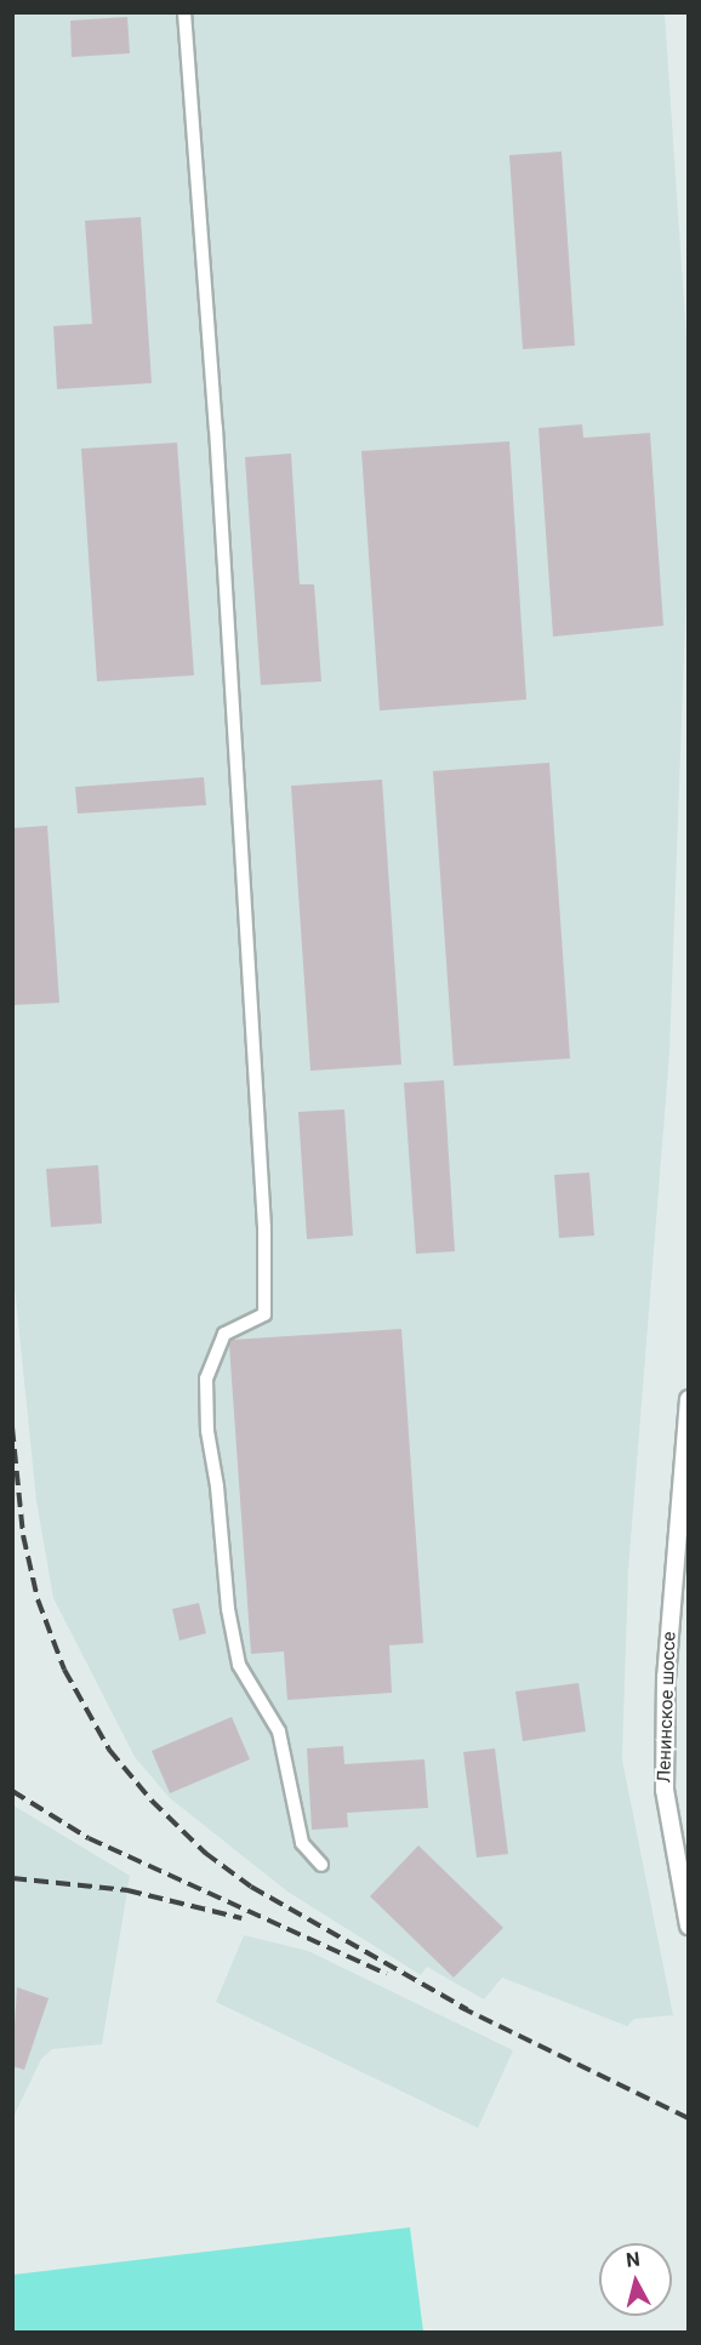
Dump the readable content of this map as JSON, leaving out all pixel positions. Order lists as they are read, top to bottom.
{
  "streets": {
    "street": ["Ленинское шоссе"]
  },
  "north": "top"
}
